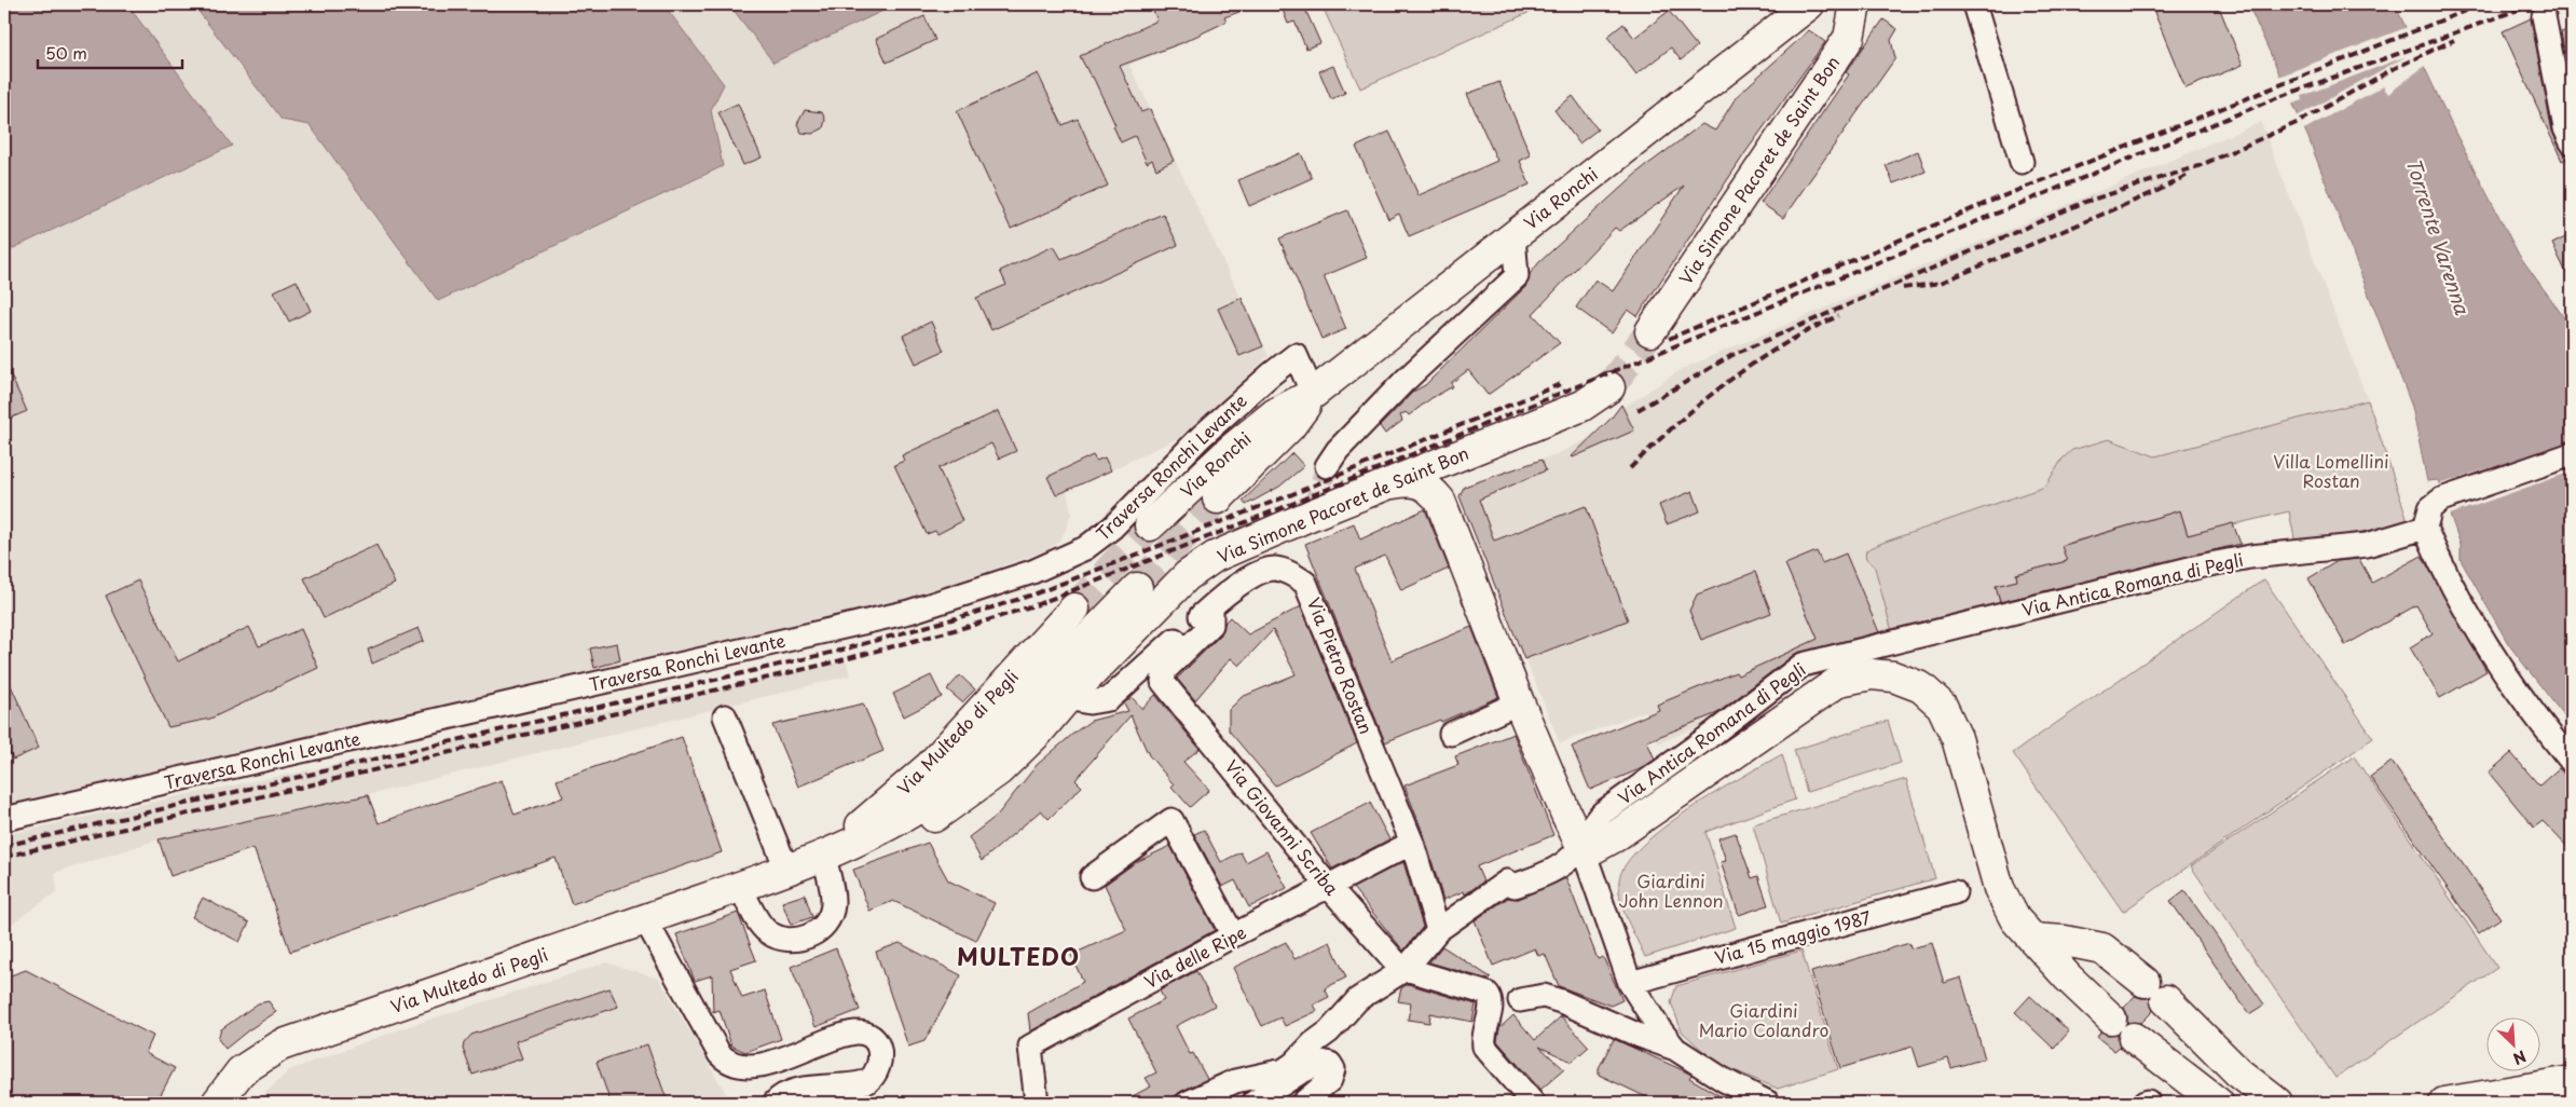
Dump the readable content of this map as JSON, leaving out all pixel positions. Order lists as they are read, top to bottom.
{
  "streets": {
    "main road": ["Via Simone Pacoret de Saint Bon", "Via Ronchi", "Via Multedo di Pegli"],
    "street": [
      "Traversa Ronchi Levante",
      "Via Antica Romana di Pegli",
      "Via Pietro Rostan",
      "Via Giovanni Scriba",
      "Via 15 maggio 1987",
      "Via delle Ripe"
    ]
  },
  "crossings": [
    ["Via Simone Pacoret de Saint Bon", "Via Pietro Rostan"],
    ["Via Simone Pacoret de Saint Bon", "Via Multedo di Pegli"],
    ["Via Ronchi", "Traversa Ronchi Levante"],
    ["Via Antica Romana di Pegli", "Via Pietro Rostan"],
    ["Via Antica Romana di Pegli", "Via Giovanni Scriba"],
    ["Via Pietro Rostan", "Via Giovanni Scriba"],
    ["Via Pietro Rostan", "Via delle Ripe"],
    ["Via Giovanni Scriba", "Via delle Ripe"]
  ],
  "districts": ["MULTEDO"],
  "water": ["Torrente Varenna"],
  "parks": ["Villa Lomellini Rostan", "Giardini John Lennon", "Giardini Mario Colandro"],
  "scale_bar": "50 m",
  "north": "bottom right"
}
